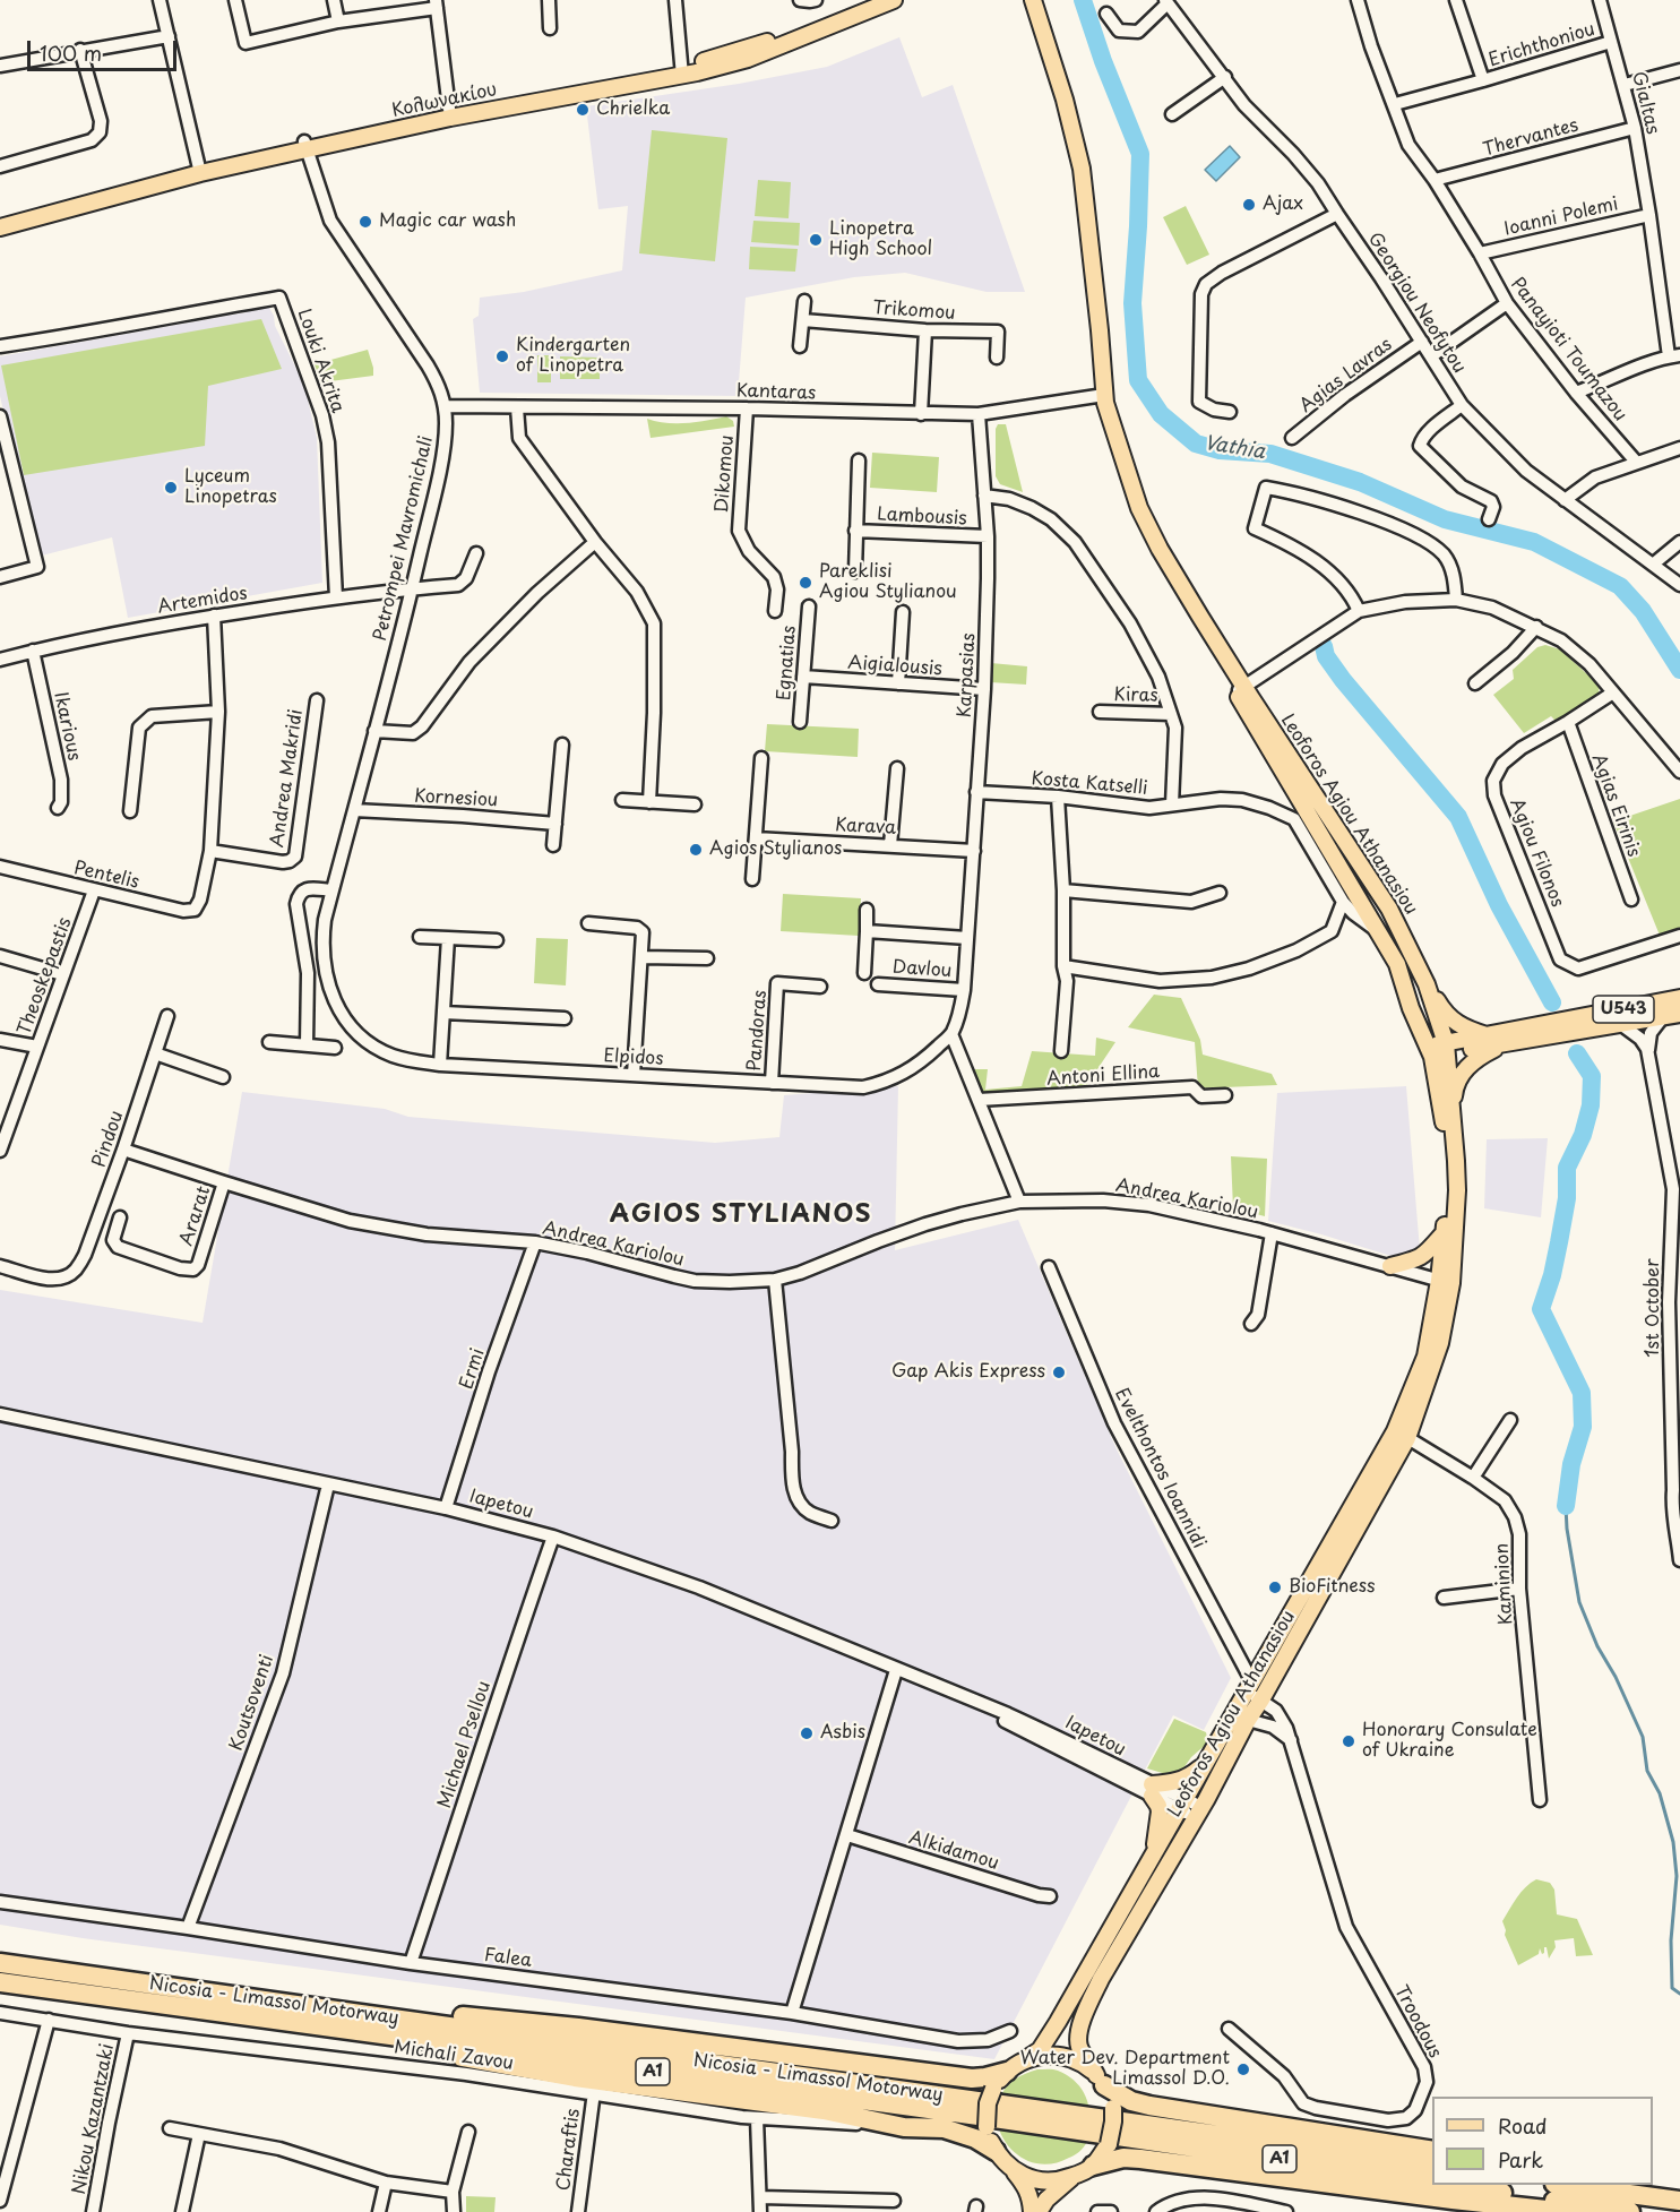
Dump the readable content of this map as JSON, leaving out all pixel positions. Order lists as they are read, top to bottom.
{
  "streets": {
    "highway": ["Nicosia - Limassol Motorway", "A1"],
    "main road": ["Κολωνακίου", "Leoforos Agiou Athanasiou", "U543"],
    "street": [
      "Erichthoniou",
      "Gialtas",
      "Thervantes",
      "Ioanni Polemi",
      "Georgiou Neofytou",
      "Trikomou",
      "Panayioti Toumazou",
      "Louki Akrita",
      "Agias Lavras",
      "Kantaras",
      "Dikomou",
      "Lambousis",
      "Petrompei Mavromichali",
      "Artemidos",
      "Egnatias",
      "Aigialousis",
      "Karpasias",
      "Kiras",
      "Ikarious",
      "Andrea Makridi",
      "Kosta Katselli",
      "Kornesiou",
      "Agias Eirinis",
      "Karava",
      "Agiou Filonos",
      "Pentelis",
      "Davlou",
      "Theoskepastis",
      "Pandoras",
      "Elpidos",
      "Antoni Ellina",
      "Pindou",
      "Andrea Kariolou",
      "Ararat",
      "1st October",
      "Ermi",
      "Evelthontos Ioannidi",
      "Iapetou",
      "Kaminion",
      "Koutsoventi",
      "Michael Psellou",
      "Alkidamou",
      "Falea",
      "Troodous",
      "Michali Zavou",
      "Nikou Kazantzaki",
      "Charaftis"
    ]
  },
  "crossings": [
    ["Erichthoniou", "Gialtas"],
    ["Erichthoniou", "Panayioti Toumazou"],
    ["Κολωνακίου", "Petrompei Mavromichali"],
    ["Gialtas", "Thervantes"],
    ["Gialtas", "Ioanni Polemi"],
    ["Thervantes", "Panayioti Toumazou"],
    ["Ioanni Polemi", "Panayioti Toumazou"],
    ["Georgiou Neofytou", "Agias Lavras"],
    ["Louki Akrita", "Artemidos"],
    ["Kantaras", "Dikomou"],
    ["Kantaras", "Petrompei Mavromichali"],
    ["Kantaras", "Karpasias"],
    ["Kantaras", "Leoforos Agiou Athanasiou"],
    ["Lambousis", "Karpasias"],
    ["Petrompei Mavromichali", "Artemidos"],
    ["Petrompei Mavromichali", "Kornesiou"],
    ["Petrompei Mavromichali", "Elpidos"],
    ["Artemidos", "Ikarious"],
    ["Egnatias", "Aigialousis"],
    ["Aigialousis", "Karpasias"],
    ["Karpasias", "Kosta Katselli"],
    ["Karpasias", "Karava"],
    ["Karpasias", "Elpidos"],
    ["Andrea Makridi", "Pentelis"],
    ["Kosta Katselli", "Leoforos Agiou Athanasiou"],
    ["Agias Eirinis", "Agiou Filonos"],
    ["Leoforos Agiou Athanasiou", "U543"],
    ["Leoforos Agiou Athanasiou", "Andrea Kariolou"],
    ["Leoforos Agiou Athanasiou", "Evelthontos Ioannidi"],
    ["Leoforos Agiou Athanasiou", "Iapetou"],
    ["Leoforos Agiou Athanasiou", "Kaminion"],
    ["Leoforos Agiou Athanasiou", "Troodous"],
    ["Pentelis", "Theoskepastis"],
    ["Davlou", "Elpidos"],
    ["U543", "1st October"],
    ["Pandoras", "Elpidos"],
    ["Pindou", "Andrea Kariolou"],
    ["Andrea Kariolou", "Ararat"],
    ["Andrea Kariolou", "Ermi"],
    ["Ermi", "Iapetou"],
    ["Evelthontos Ioannidi", "Troodous"],
    ["Iapetou", "Koutsoventi"],
    ["Iapetou", "Michael Psellou"],
    ["Koutsoventi", "Falea"],
    ["Michael Psellou", "Falea"],
    ["Michali Zavou", "Nikou Kazantzaki"],
    ["Michali Zavou", "Charaftis"]
  ],
  "districts": ["AGIOS STYLIANOS"],
  "water": ["Vathia"],
  "places": [
    "Chrielka",
    "Ajax",
    "Magic car wash",
    "Linopetra High School",
    "Kindergarten of Linopetra",
    "Lyceum Linopetras",
    "Pareklisi Agiou Stylianou",
    "Agios Stylianos",
    "Gap Akis Express",
    "BioFitness",
    "Asbis",
    "Honorary Consulate of Ukraine",
    "Water Dev. Department Limassol D.O."
  ],
  "legend": ["Road", "Park"],
  "scale_bar": "100 m"
}
